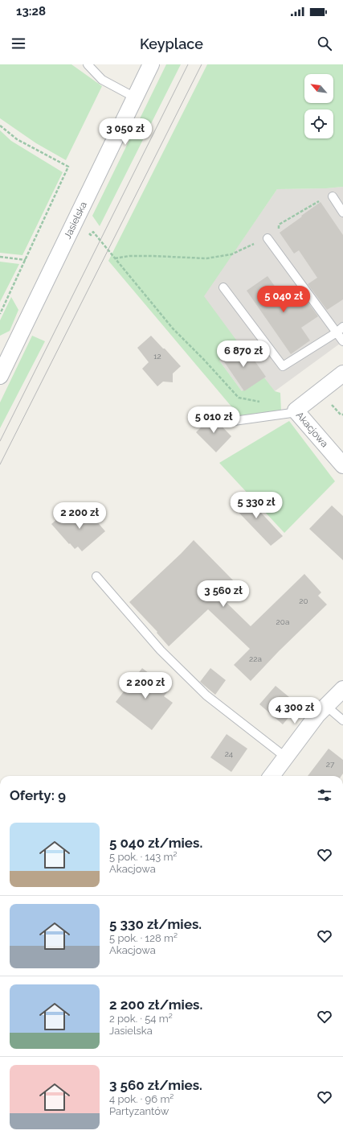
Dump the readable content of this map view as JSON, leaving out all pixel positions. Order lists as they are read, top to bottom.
{
  "streets": {
    "street": ["Jasielska", "Akacjowa"]
  },
  "house_numbers": [
    "12",
    "20",
    "20a",
    "22a",
    "24",
    "27"
  ],
  "north": "top left",
  "page": {
    "status": "13:28",
    "header": "Keyplace",
    "price": [
      "3 050 zł",
      "5 040 zł",
      "6 870 zł",
      "5 010 zł",
      "5 330 zł",
      "2 200 zł",
      "3 560 zł",
      "2 200 zł",
      "4 300 zł"
    ],
    "heading": "Oferty: 9",
    "list": [
      {
        "name": "5 040 zł/mies.",
        "note": "5 pok. · 143 m² · Akacjowa"
      },
      {
        "name": "5 330 zł/mies.",
        "note": "5 pok. · 128 m² · Akacjowa"
      },
      {
        "name": "2 200 zł/mies.",
        "note": "2 pok. · 54 m² · Jasielska"
      },
      {
        "name": "3 560 zł/mies.",
        "note": "4 pok. · 96 m² · Partyzantów"
      }
    ]
  }
}
